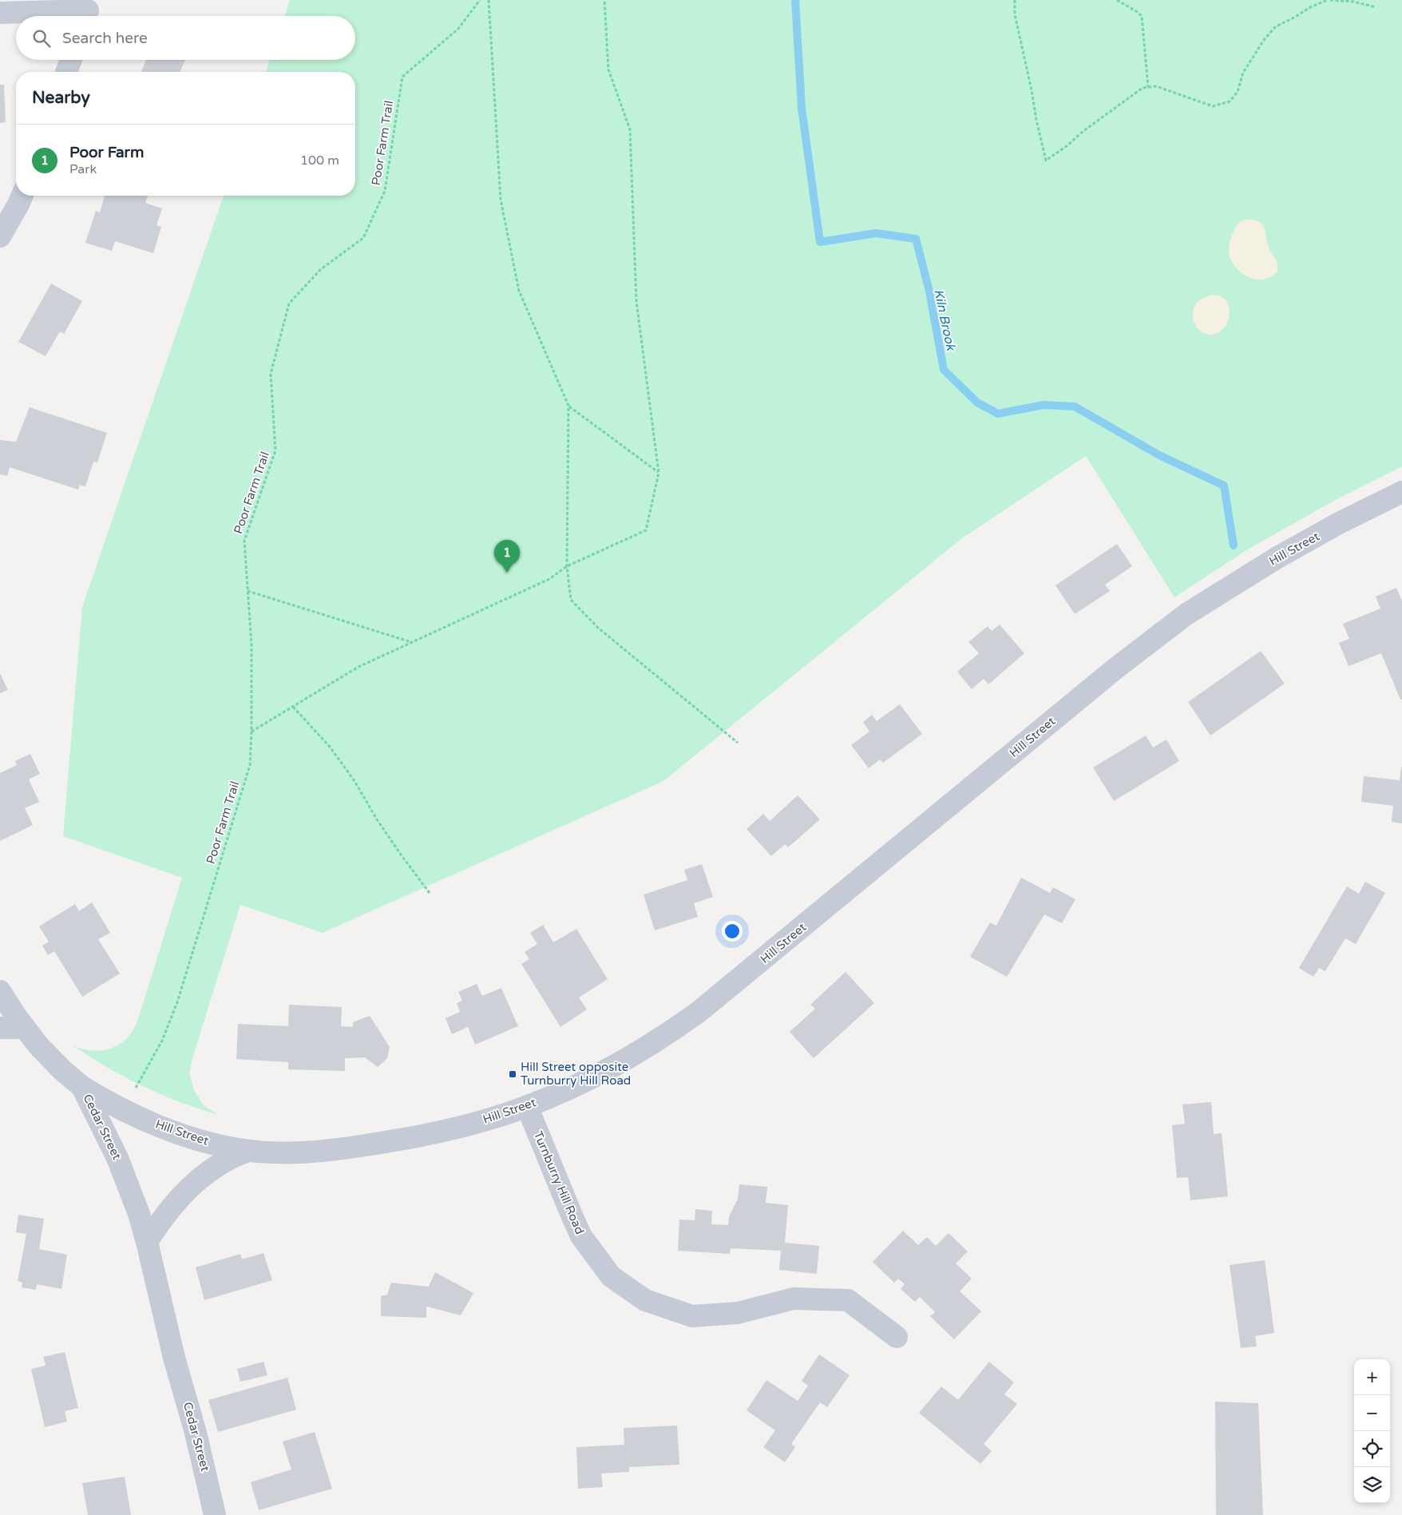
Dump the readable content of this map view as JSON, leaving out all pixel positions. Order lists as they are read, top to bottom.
{
  "streets": {
    "street": ["Hill Street", "Cedar Street", "Turnburry Hill Road"],
    "path": ["Poor Farm Trail"]
  },
  "crossings": [
    ["Hill Street", "Cedar Street"],
    ["Hill Street", "Turnburry Hill Road"]
  ],
  "water": ["Kiln Brook"],
  "places": {
    "transit": ["Hill Street opposite Turnburry Hill Road"]
  },
  "page": {
    "search": "Search here",
    "heading": "Nearby",
    "list": [
      {
        "mark": "1",
        "name": "Poor Farm",
        "note": "Park",
        "value": "100 m"
      }
    ],
    "pins": "1",
    "map_buttons": ["+", "−"]
  }
}
